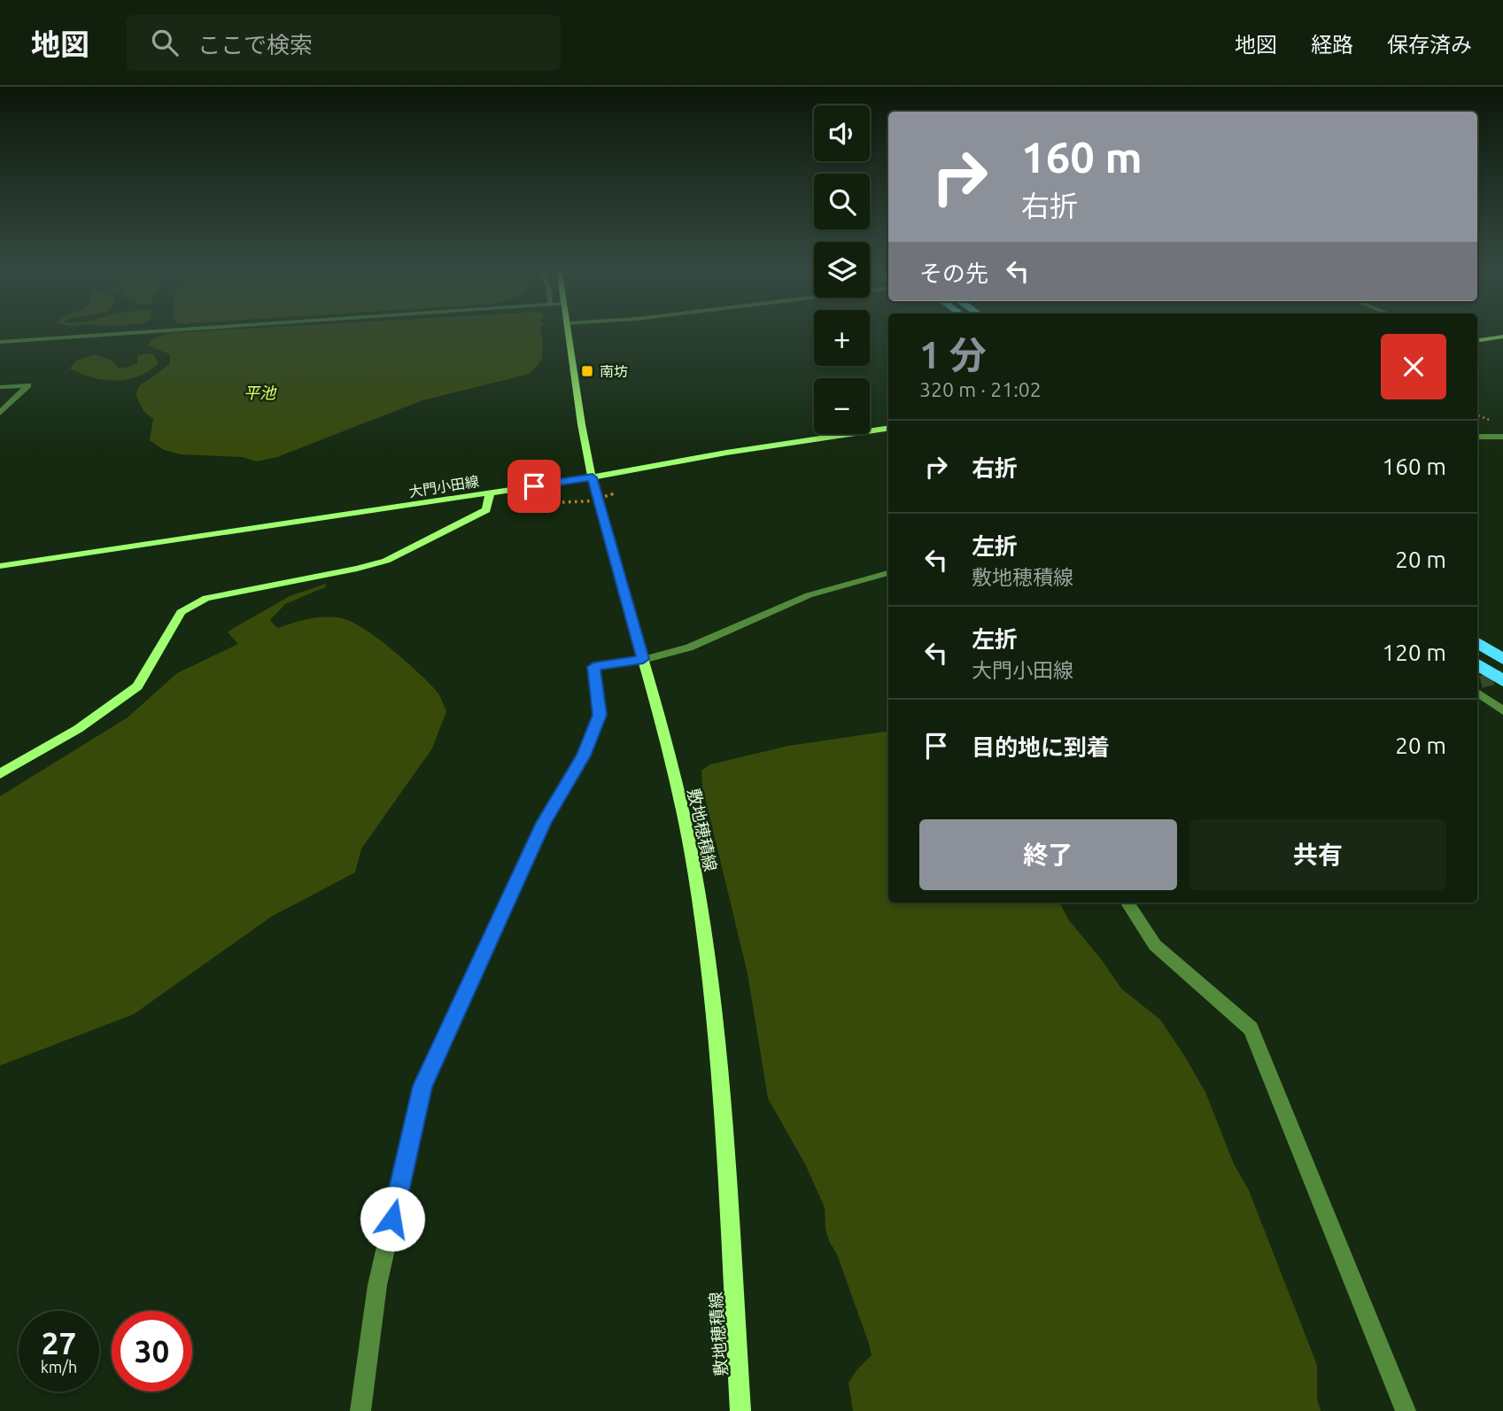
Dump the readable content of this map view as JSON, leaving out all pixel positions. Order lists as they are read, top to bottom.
{
  "streets": {
    "main road": ["大門小田線", "敷地穂積線"]
  },
  "crossings": [
    ["大門小田線", "敷地穂積線"]
  ],
  "water": ["平池"],
  "places": {
    "transit": ["南坊"]
  },
  "page": {
    "header": "地図",
    "search": "ここで検索",
    "nav": ["地図", "経路", "保存済み"],
    "map_buttons": ["+", "−"],
    "turn": ["160 m", "右折"],
    "then": "その先",
    "heading": ["1 分", "320 m · 21:02"],
    "list": [
      {
        "name": "右折",
        "value": "160 m"
      },
      {
        "name": "左折",
        "note": "敷地穂積線",
        "value": "20 m"
      },
      {
        "name": "左折",
        "note": "大門小田線",
        "value": "120 m"
      },
      {
        "name": "目的地に到着",
        "value": "20 m"
      }
    ],
    "buttons": ["終了", "共有"],
    "speed": "27 km/h",
    "limit": "30"
  }
}
